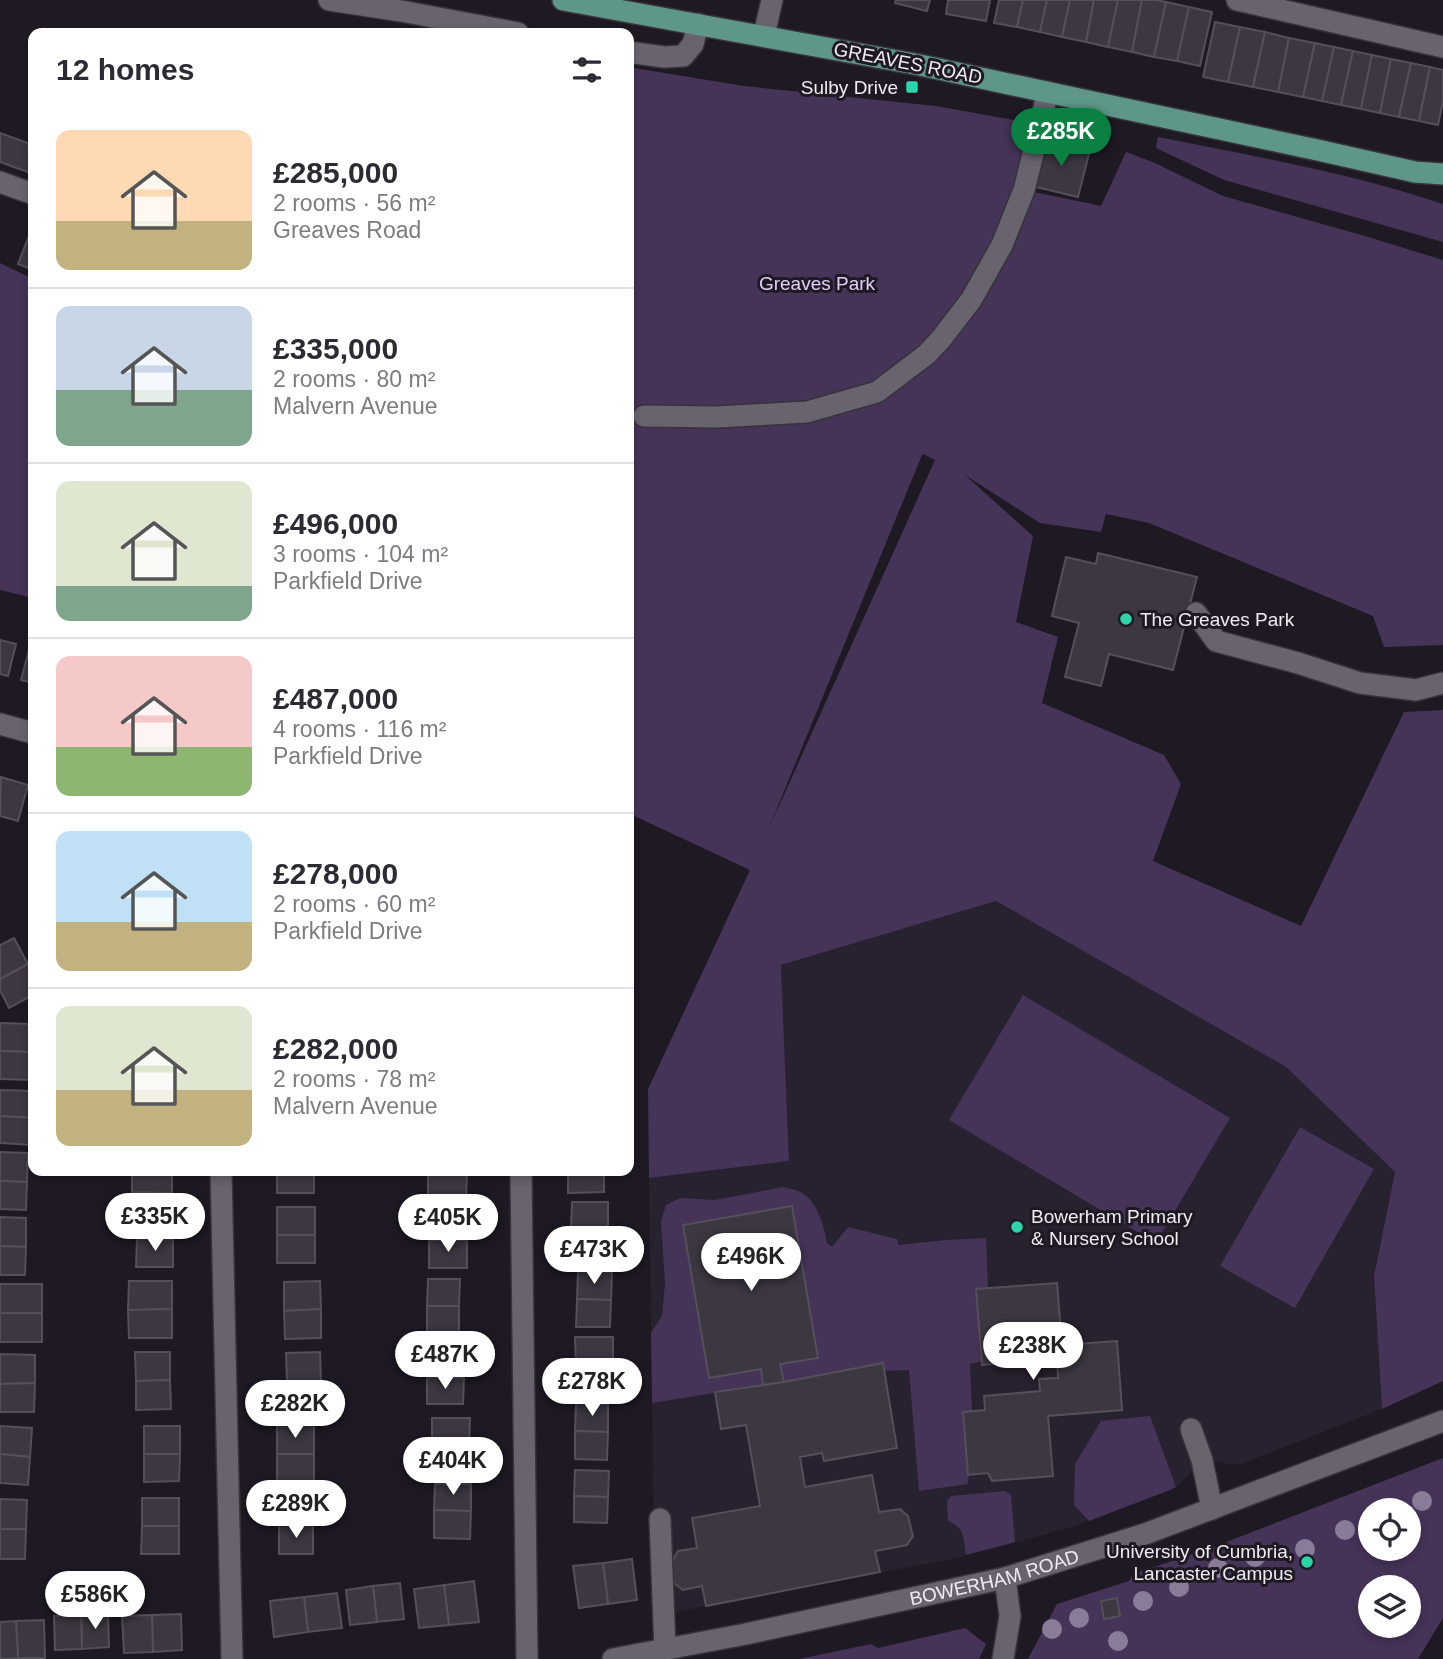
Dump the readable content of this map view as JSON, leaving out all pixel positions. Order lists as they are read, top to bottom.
{
  "streets": {
    "main road": ["GREAVES ROAD"],
    "street": ["BOWERHAM ROAD"]
  },
  "parks": ["Greaves Park"],
  "places": {
    "transit": ["Sulby Drive"],
    "other": ["The Greaves Park", "Bowerham Primary & Nursery School", "University of Cumbria, Lancaster Campus"]
  },
  "page": {
    "heading": "12 homes",
    "price": [
      "£285K",
      "£335K",
      "£405K",
      "£473K",
      "£496K",
      "£238K",
      "£487K",
      "£278K",
      "£282K",
      "£404K",
      "£289K",
      "£586K"
    ],
    "list": [
      {
        "name": "£285,000",
        "note": "2 rooms · 56 m² · Greaves Road"
      },
      {
        "name": "£335,000",
        "note": "2 rooms · 80 m² · Malvern Avenue"
      },
      {
        "name": "£496,000",
        "note": "3 rooms · 104 m² · Parkfield Drive"
      },
      {
        "name": "£487,000",
        "note": "4 rooms · 116 m² · Parkfield Drive"
      },
      {
        "name": "£278,000",
        "note": "2 rooms · 60 m² · Parkfield Drive"
      },
      {
        "name": "£282,000",
        "note": "2 rooms · 78 m² · Malvern Avenue"
      }
    ]
  }
}
